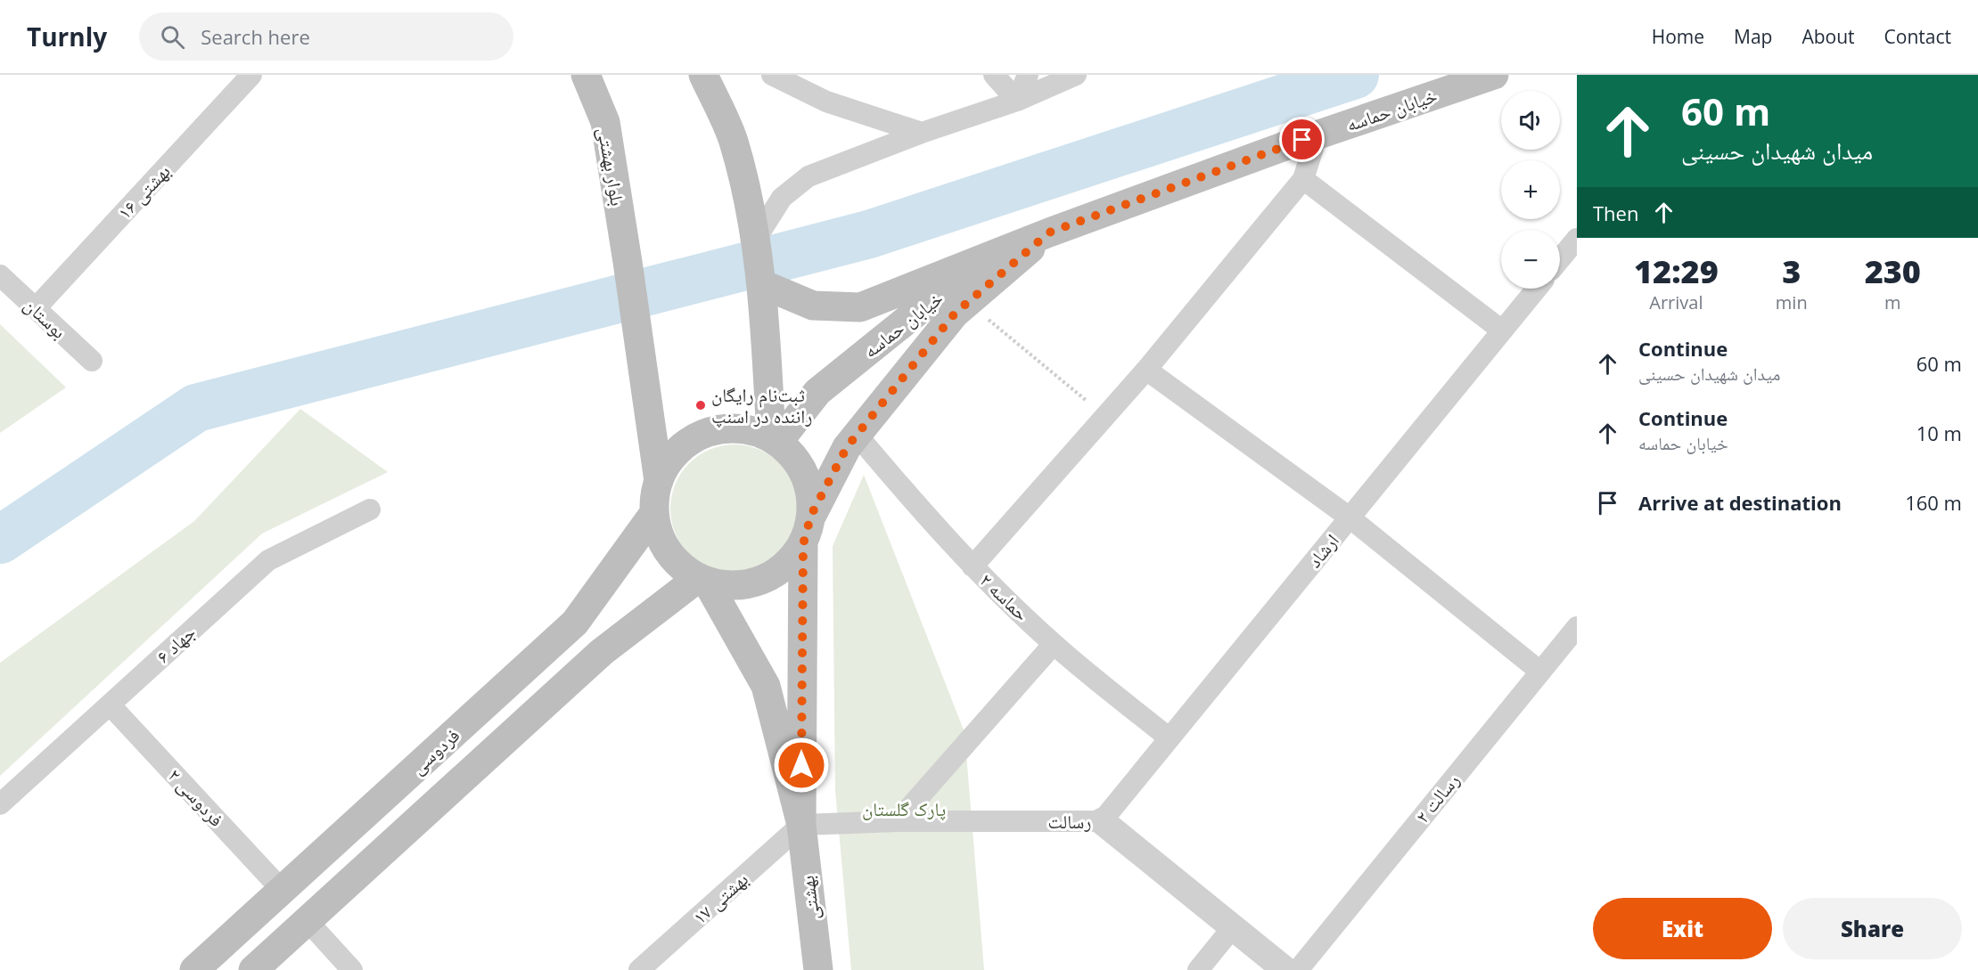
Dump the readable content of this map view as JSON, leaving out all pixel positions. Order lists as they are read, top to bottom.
{
  "streets": {
    "main road": [
      "خیابان حماسه",
      "بلوار بهشتی",
      "فردوسی",
      "بهشتی"
    ],
    "street": [
      "بهشتی ۱۶",
      "بوستان",
      "ارشاد",
      "حماسه ۲",
      "جهاد ۶",
      "فردوسی ۲",
      "رسالت ۲",
      "رسالت",
      "بهشتی ۱۷"
    ]
  },
  "crossings": [
    ["خیابان حماسه", "بلوار بهشتی"],
    ["خیابان حماسه", "حماسه ۲"],
    ["خیابان حماسه", "فردوسی"],
    ["بلوار بهشتی", "فردوسی"],
    ["بهشتی ۱۶", "بوستان"],
    ["ارشاد", "حماسه ۲"],
    ["ارشاد", "رسالت"],
    ["جهاد ۶", "فردوسی ۲"],
    ["فردوسی", "فردوسی ۲"],
    ["رسالت", "بهشتی ۱۷"],
    ["رسالت", "بهشتی"],
    ["بهشتی ۱۷", "بهشتی"]
  ],
  "parks": ["پارک گلستان"],
  "places": ["ثبت‌نام رایگان راننده در اسنپ"],
  "page": {
    "header": "Turnly",
    "search": "Search here",
    "nav": [
      "Home",
      "Map",
      "About",
      "Contact"
    ],
    "turn": ["60 m", "میدان شهیدان حسینی"],
    "map_buttons": ["+", "−"],
    "then": "Then",
    "eta": [
      "12:29",
      "Arrival",
      "3",
      "min",
      "230",
      "m"
    ],
    "list": [
      {
        "name": "Continue",
        "note": "میدان شهیدان حسینی",
        "value": "60 m"
      },
      {
        "name": "Continue",
        "note": "خیابان حماسه",
        "value": "10 m"
      },
      {
        "name": "Arrive at destination",
        "value": "160 m"
      }
    ],
    "buttons": ["Exit", "Share"]
  }
}
